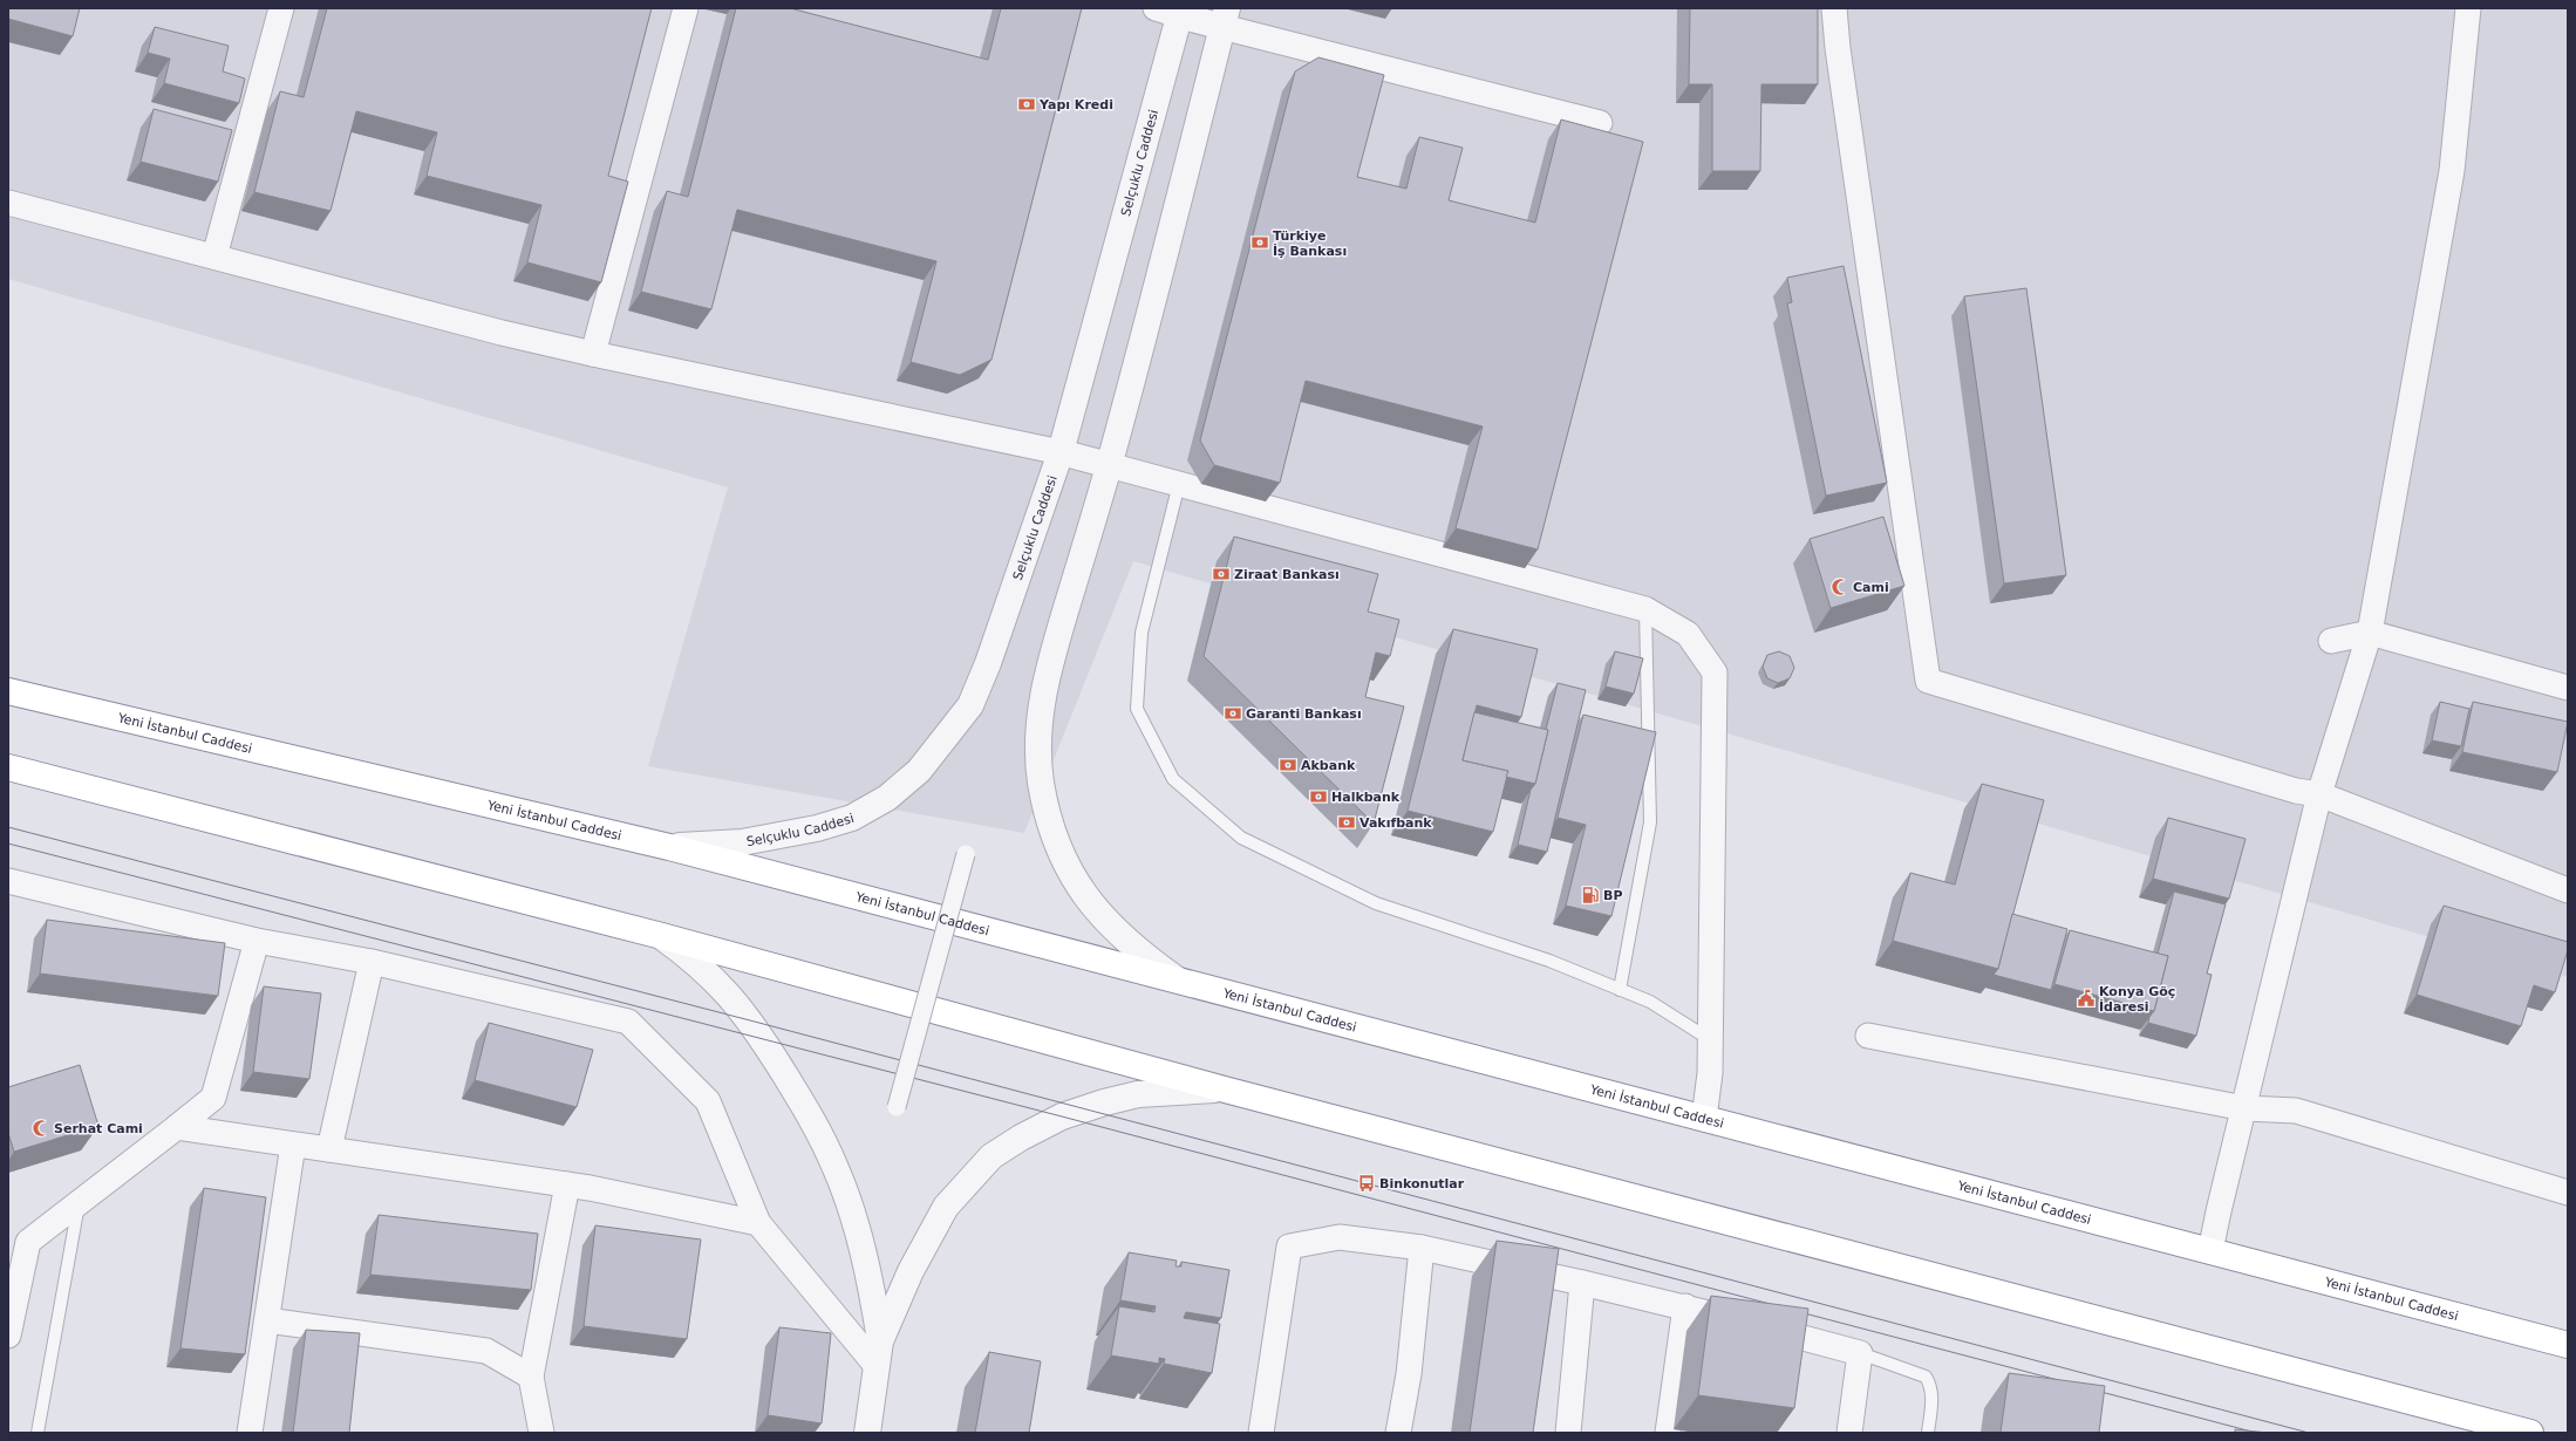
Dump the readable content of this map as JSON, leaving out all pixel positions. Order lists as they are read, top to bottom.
{
  "streets": {
    "highway": ["Yeni İstanbul Caddesi"],
    "street": ["Selçuklu Caddesi"]
  },
  "crossings": [
    ["Selçuklu Caddesi", "Yeni İstanbul Caddesi"]
  ],
  "places": {
    "bank": [
      "Yapı Kredi",
      "Türkiye İş Bankası",
      "Ziraat Bankası",
      "Garanti Bankası",
      "Akbank",
      "Halkbank",
      "Vakıfbank"
    ],
    "mosque": ["Cami", "Serhat Cami"],
    "fuel station": ["BP"],
    "public building": ["Konya Göç İdaresi"],
    "bus stop": ["Binkonutlar"]
  }
}
